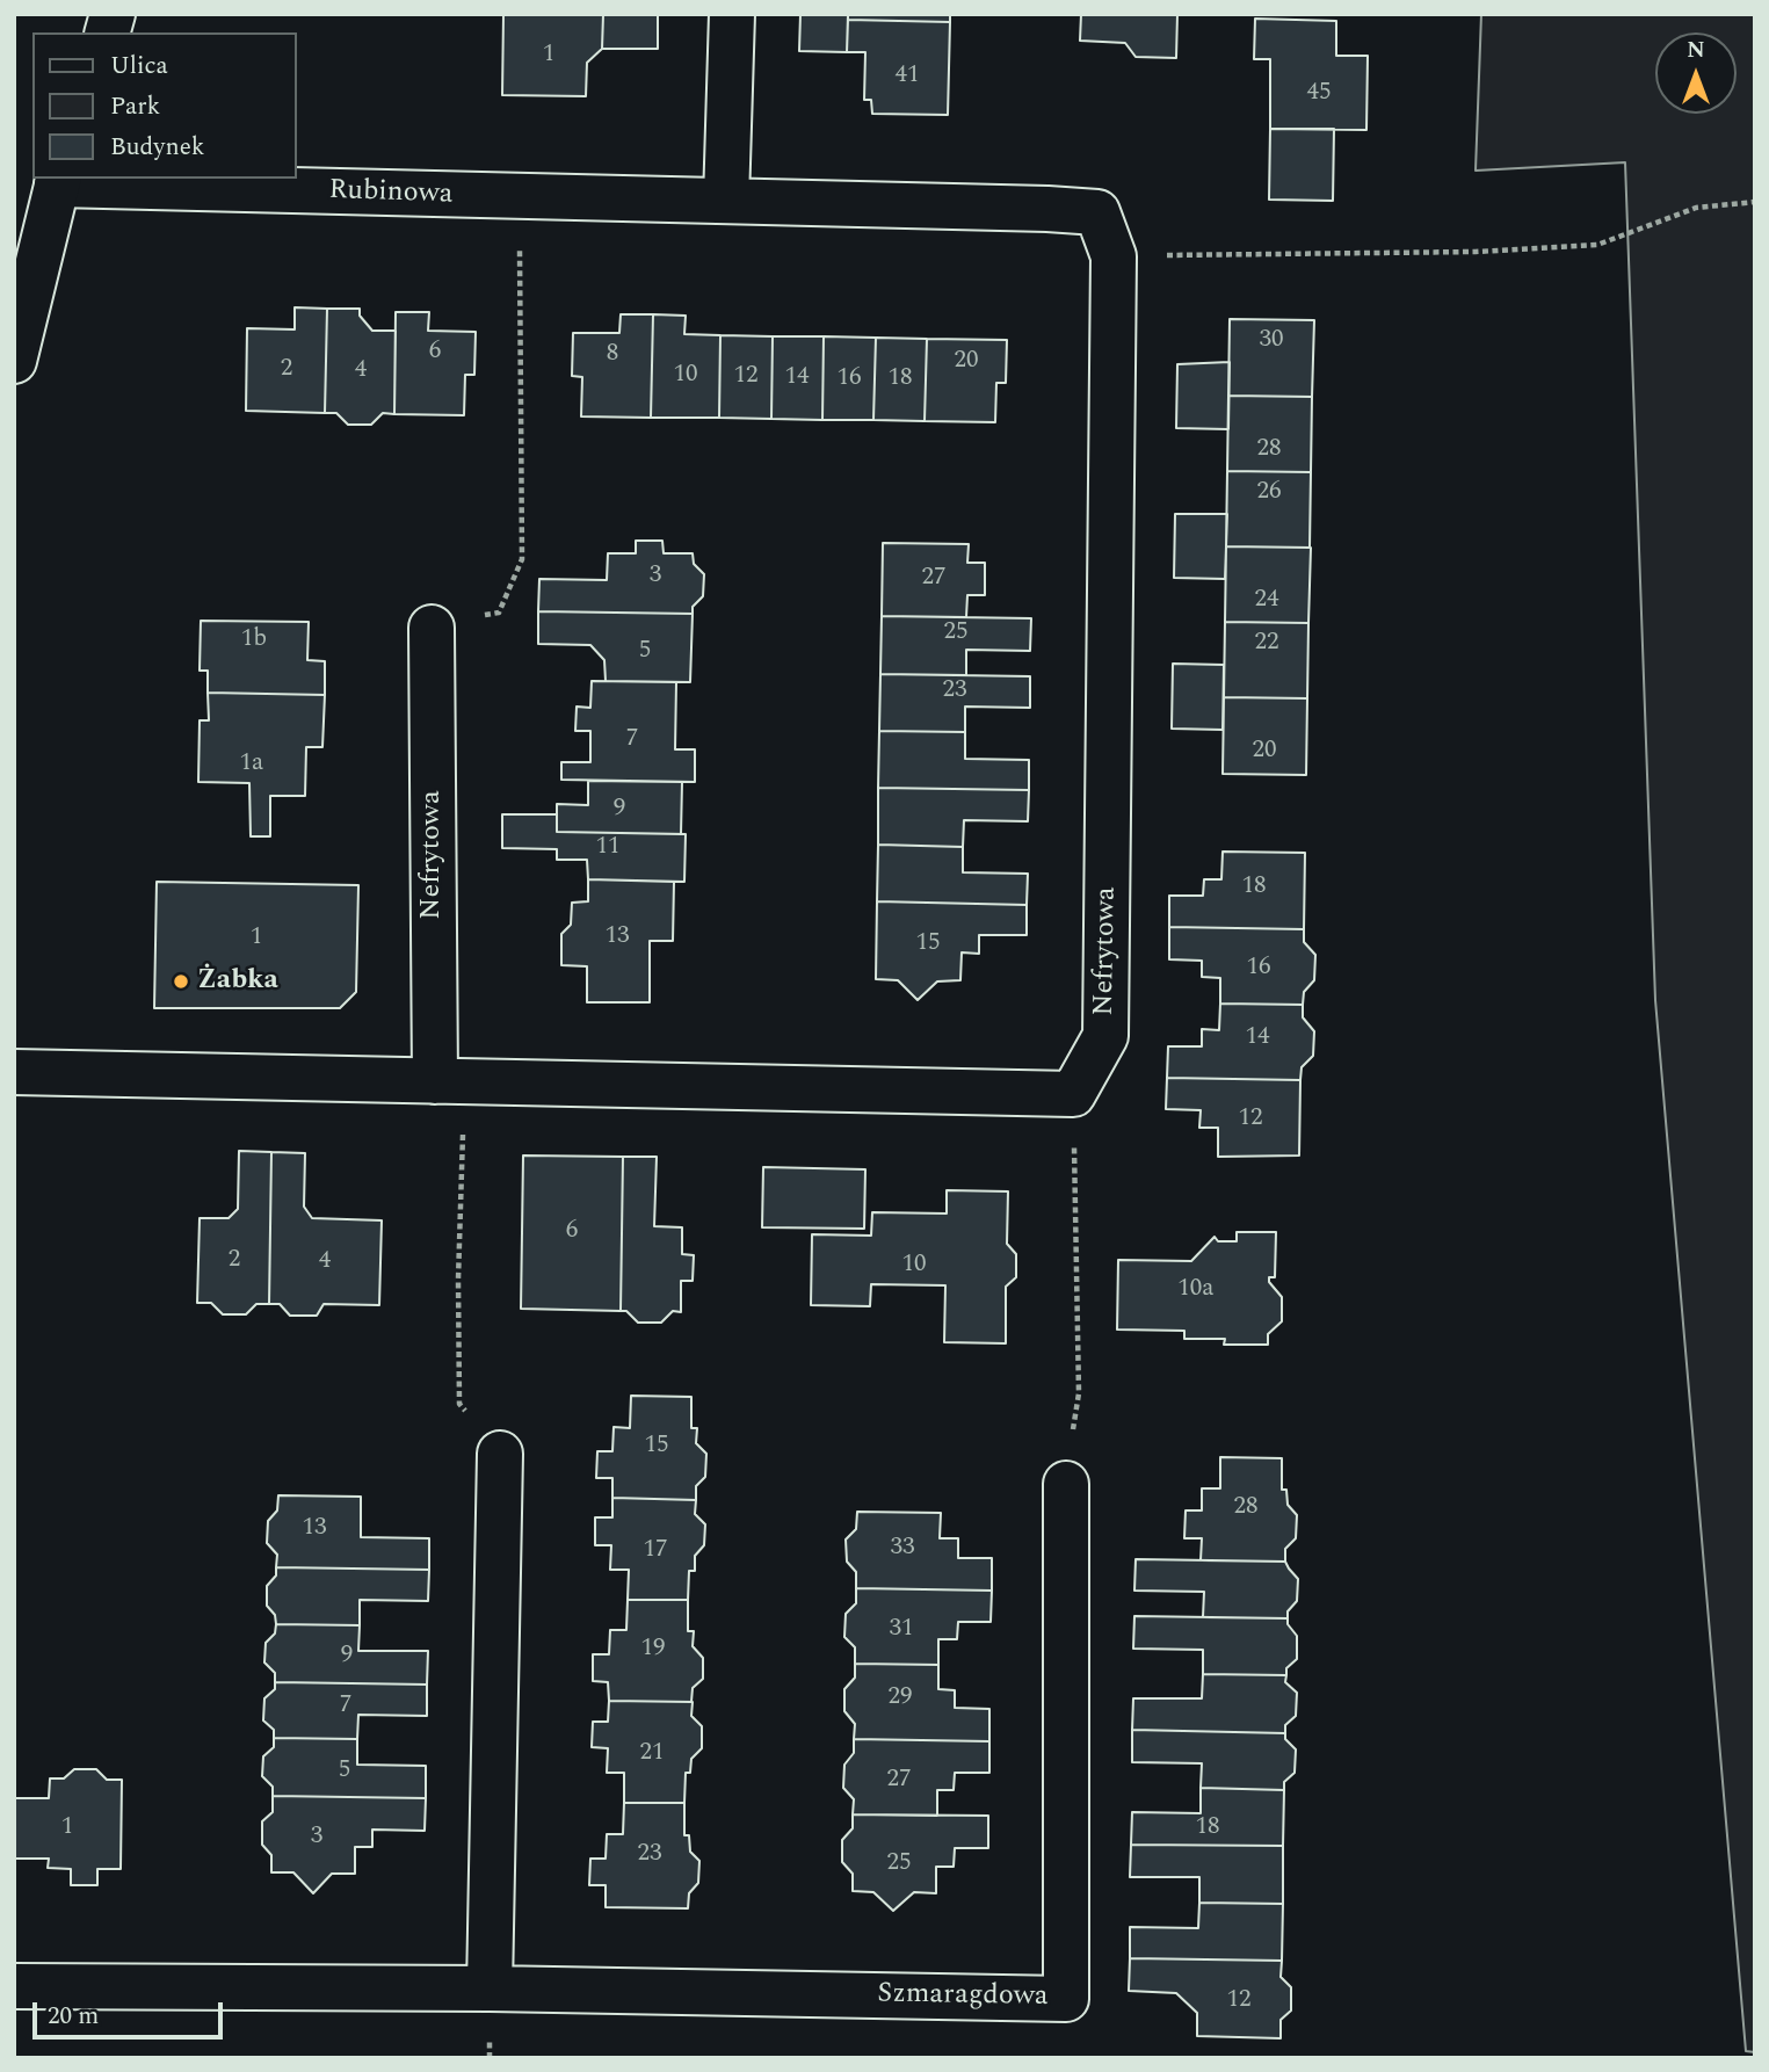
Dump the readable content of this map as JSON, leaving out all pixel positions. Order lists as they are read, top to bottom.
{
  "streets": {
    "street": ["Rubinowa", "Nefrytowa", "Szmaragdowa"]
  },
  "crossings": [
    ["Rubinowa", "Nefrytowa"]
  ],
  "places": ["Żabka"],
  "house_numbers": [
    "1",
    "41",
    "45",
    "30",
    "6",
    "8",
    "20",
    "2",
    "4",
    "10",
    "12",
    "14",
    "16",
    "18",
    "28",
    "26",
    "3",
    "27",
    "24",
    "25",
    "1b",
    "22",
    "5",
    "23",
    "7",
    "20",
    "1a",
    "9",
    "11",
    "18",
    "13",
    "1",
    "15",
    "16",
    "14",
    "12",
    "6",
    "2",
    "4",
    "10",
    "10a",
    "15",
    "28",
    "13",
    "33",
    "17",
    "31",
    "19",
    "9",
    "29",
    "7",
    "21",
    "5",
    "27",
    "1",
    "18",
    "3",
    "23",
    "25",
    "12"
  ],
  "legend": ["Ulica", "Park", "Budynek"],
  "scale_bar": "20 m",
  "north": "top"
}
